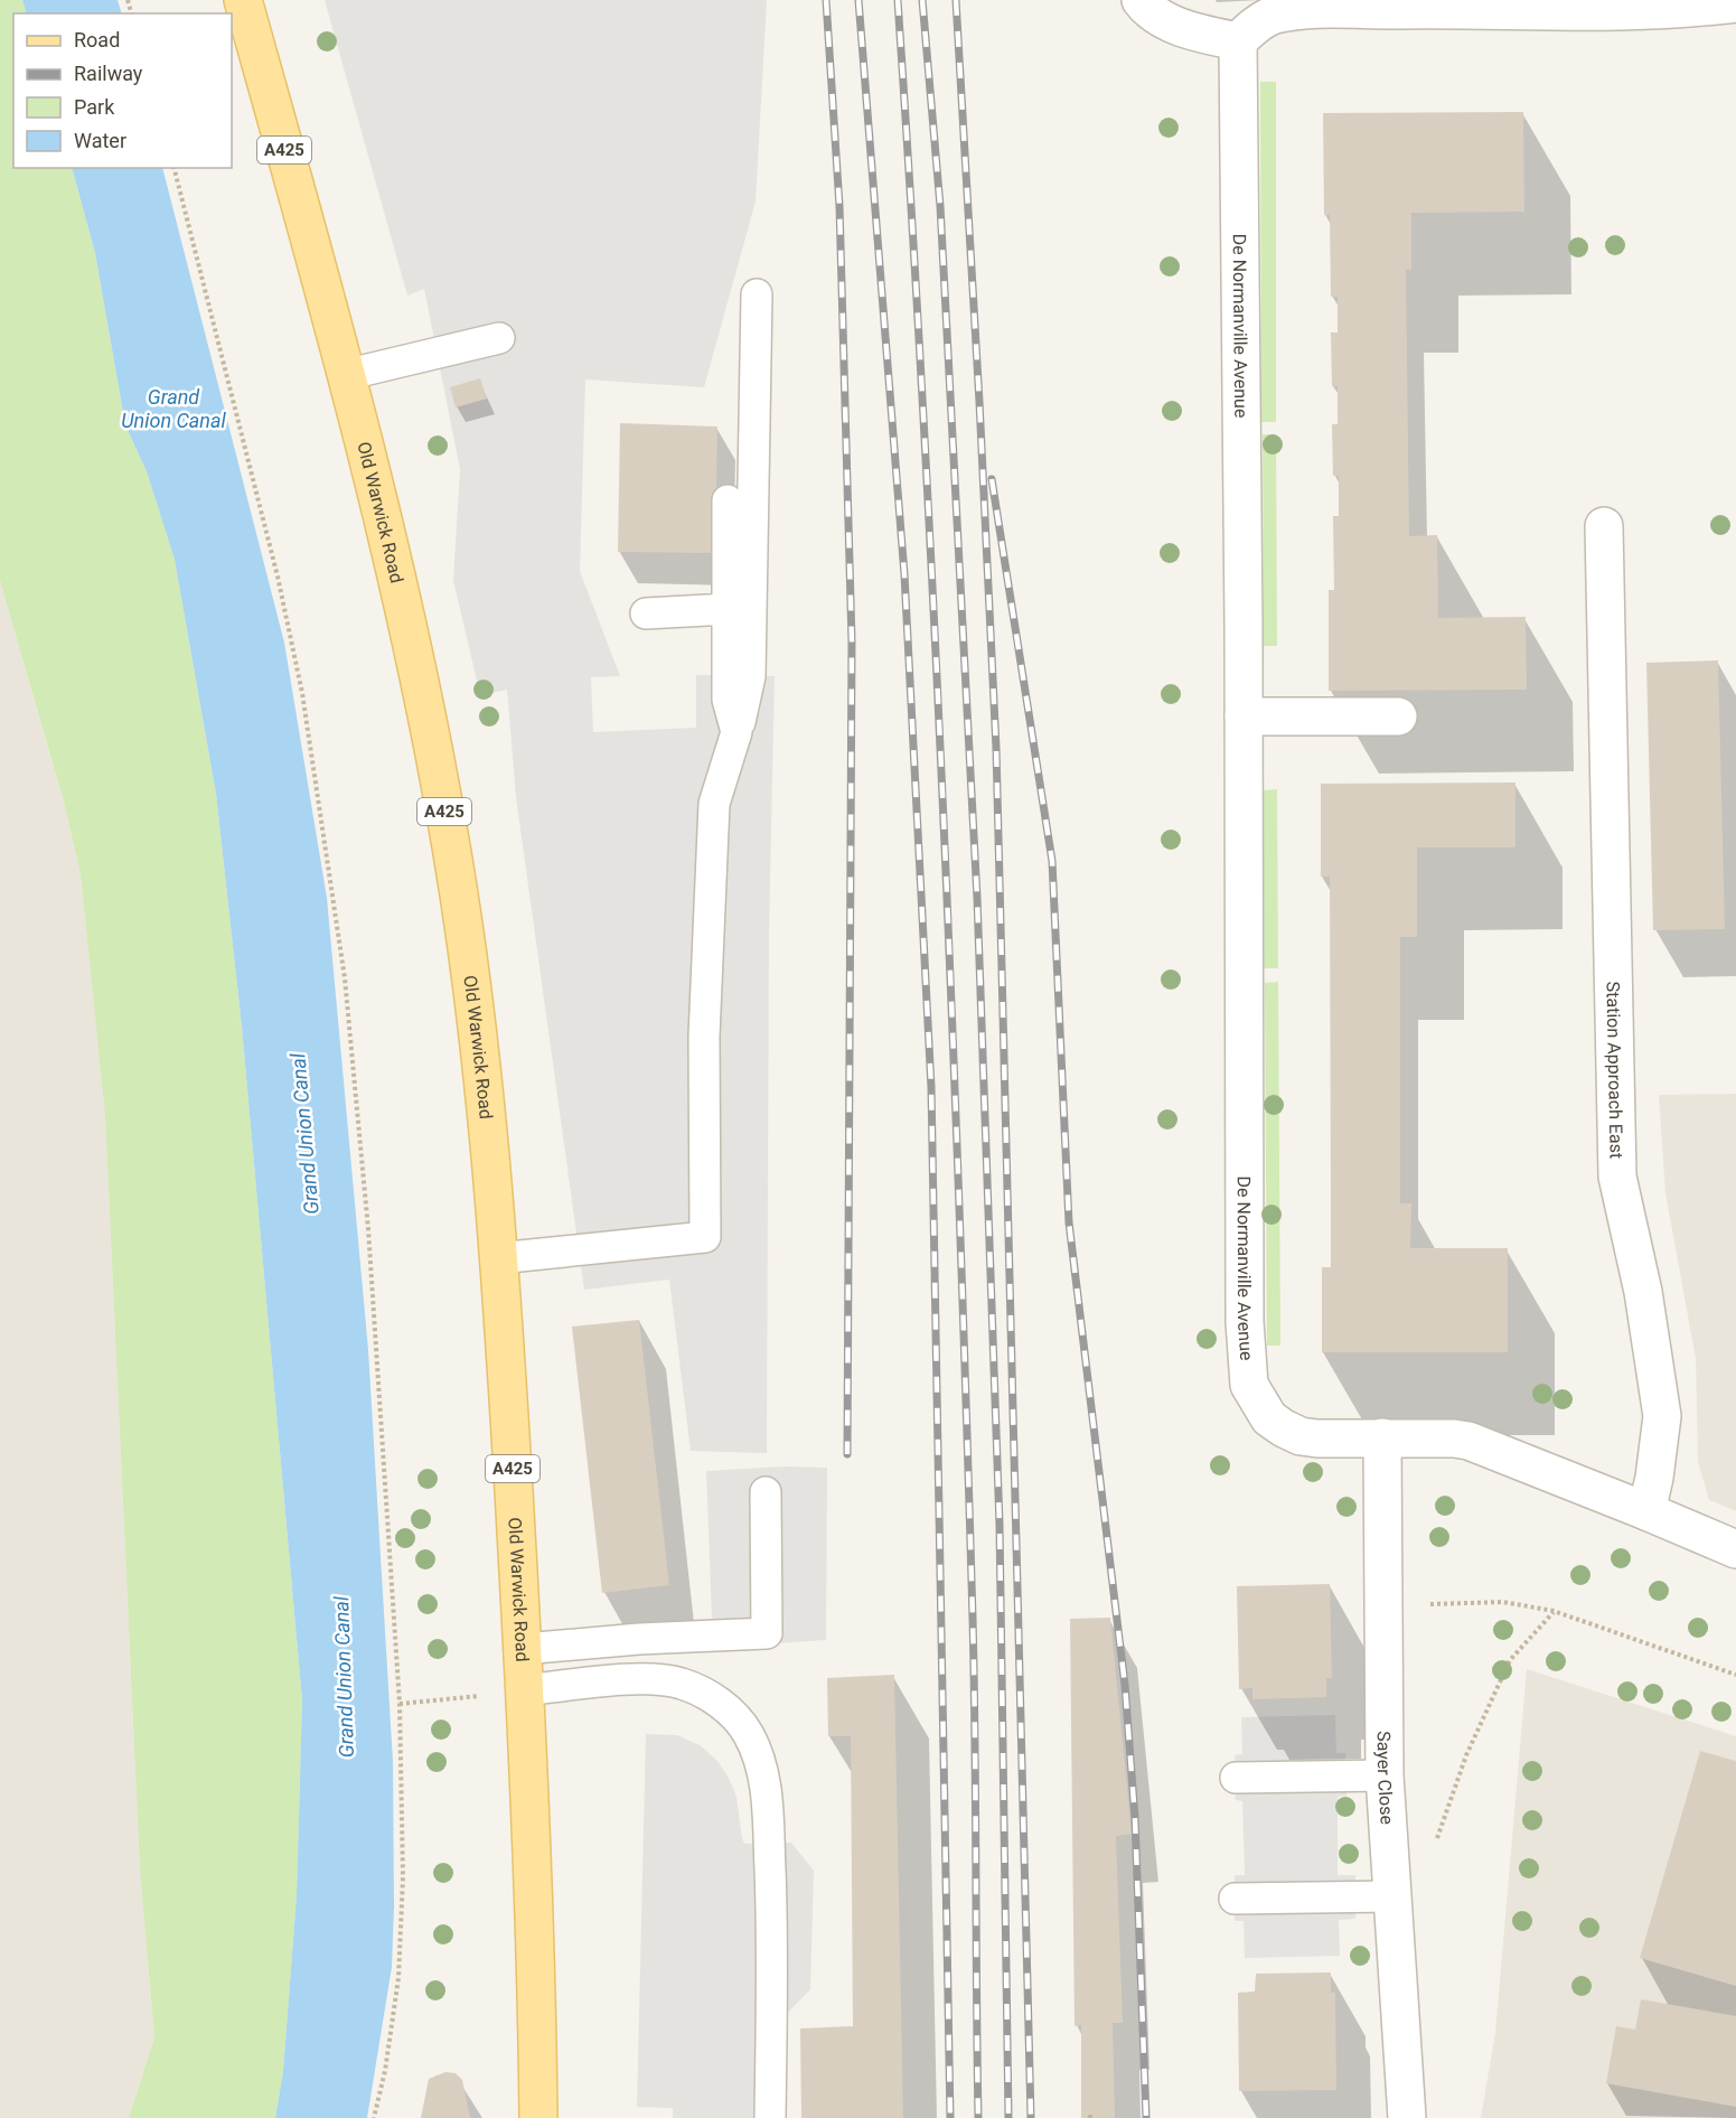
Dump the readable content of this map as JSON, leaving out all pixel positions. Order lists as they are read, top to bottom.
{
  "streets": {
    "main road": ["A425", "Old Warwick Road"],
    "street": ["De Normanville Avenue", "Station Approach East", "Sayer Close"]
  },
  "crossings": [
    ["De Normanville Avenue", "Station Approach East"],
    ["De Normanville Avenue", "Sayer Close"]
  ],
  "water": ["Grand Union Canal"],
  "legend": [
    "Road",
    "Railway",
    "Park",
    "Water"
  ]
}
